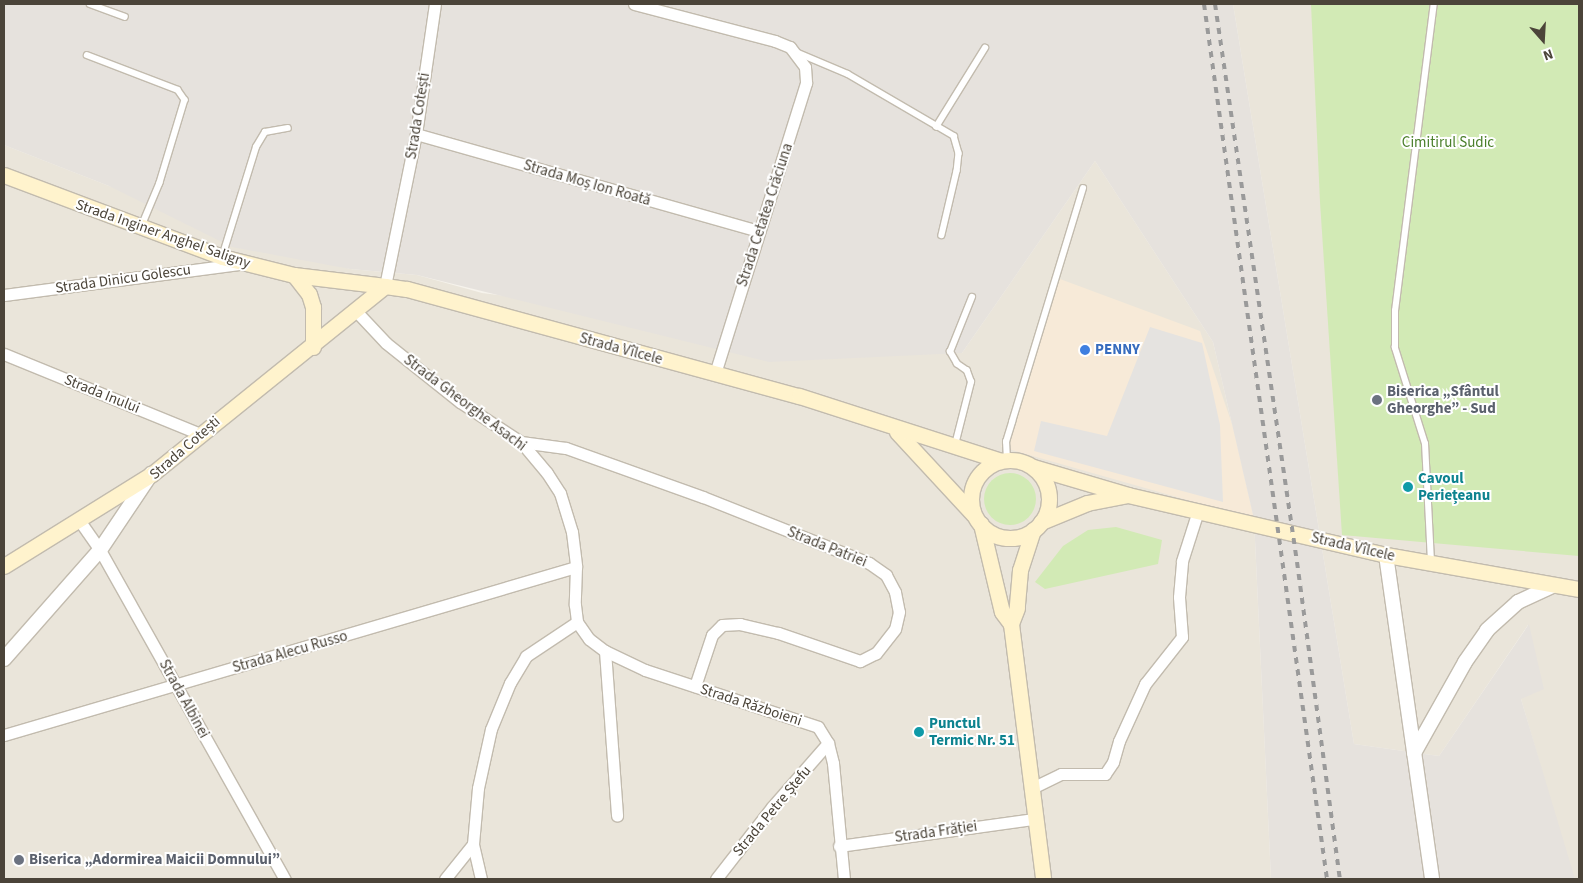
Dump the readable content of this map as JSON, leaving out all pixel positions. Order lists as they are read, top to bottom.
{
  "streets": {
    "main road": ["Strada Cotești", "Strada Inginer Anghel Saligny", "Strada Vîlcele"],
    "street": [
      "Strada Moș Ion Roată",
      "Strada Cetatea Crăciuna",
      "Strada Dinicu Golescu",
      "Strada Inului",
      "Strada Gheorghe Asachi",
      "Strada Patriei",
      "Strada Alecu Russo",
      "Strada Albinei",
      "Strada Războieni",
      "Strada Petre Ștefu",
      "Strada Frăției"
    ]
  },
  "crossings": [
    ["Strada Cotești", "Strada Moș Ion Roată"],
    ["Strada Cotești", "Strada Inginer Anghel Saligny"],
    ["Strada Cotești", "Strada Vîlcele"],
    ["Strada Cotești", "Strada Inului"],
    ["Strada Cotești", "Strada Gheorghe Asachi"],
    ["Strada Cotești", "Strada Albinei"],
    ["Strada Moș Ion Roată", "Strada Cetatea Crăciuna"],
    ["Strada Cetatea Crăciuna", "Strada Vîlcele"],
    ["Strada Inginer Anghel Saligny", "Strada Dinicu Golescu"],
    ["Strada Inginer Anghel Saligny", "Strada Vîlcele"],
    ["Strada Gheorghe Asachi", "Strada Patriei"],
    ["Strada Gheorghe Asachi", "Strada Alecu Russo"],
    ["Strada Gheorghe Asachi", "Strada Războieni"],
    ["Strada Patriei", "Strada Războieni"],
    ["Strada Alecu Russo", "Strada Albinei"],
    ["Strada Războieni", "Strada Petre Ștefu"],
    ["Strada Războieni", "Strada Frăției"]
  ],
  "parks": ["Cimitirul Sudic"],
  "places": [
    "PENNY",
    "Biserica „Sfântul Gheorghe” - Sud",
    "Cavoul Periețeanu",
    "Punctul Termic Nr. 51",
    "Biserica „Adormirea Maicii Domnului”"
  ],
  "north": "bottom"
}
